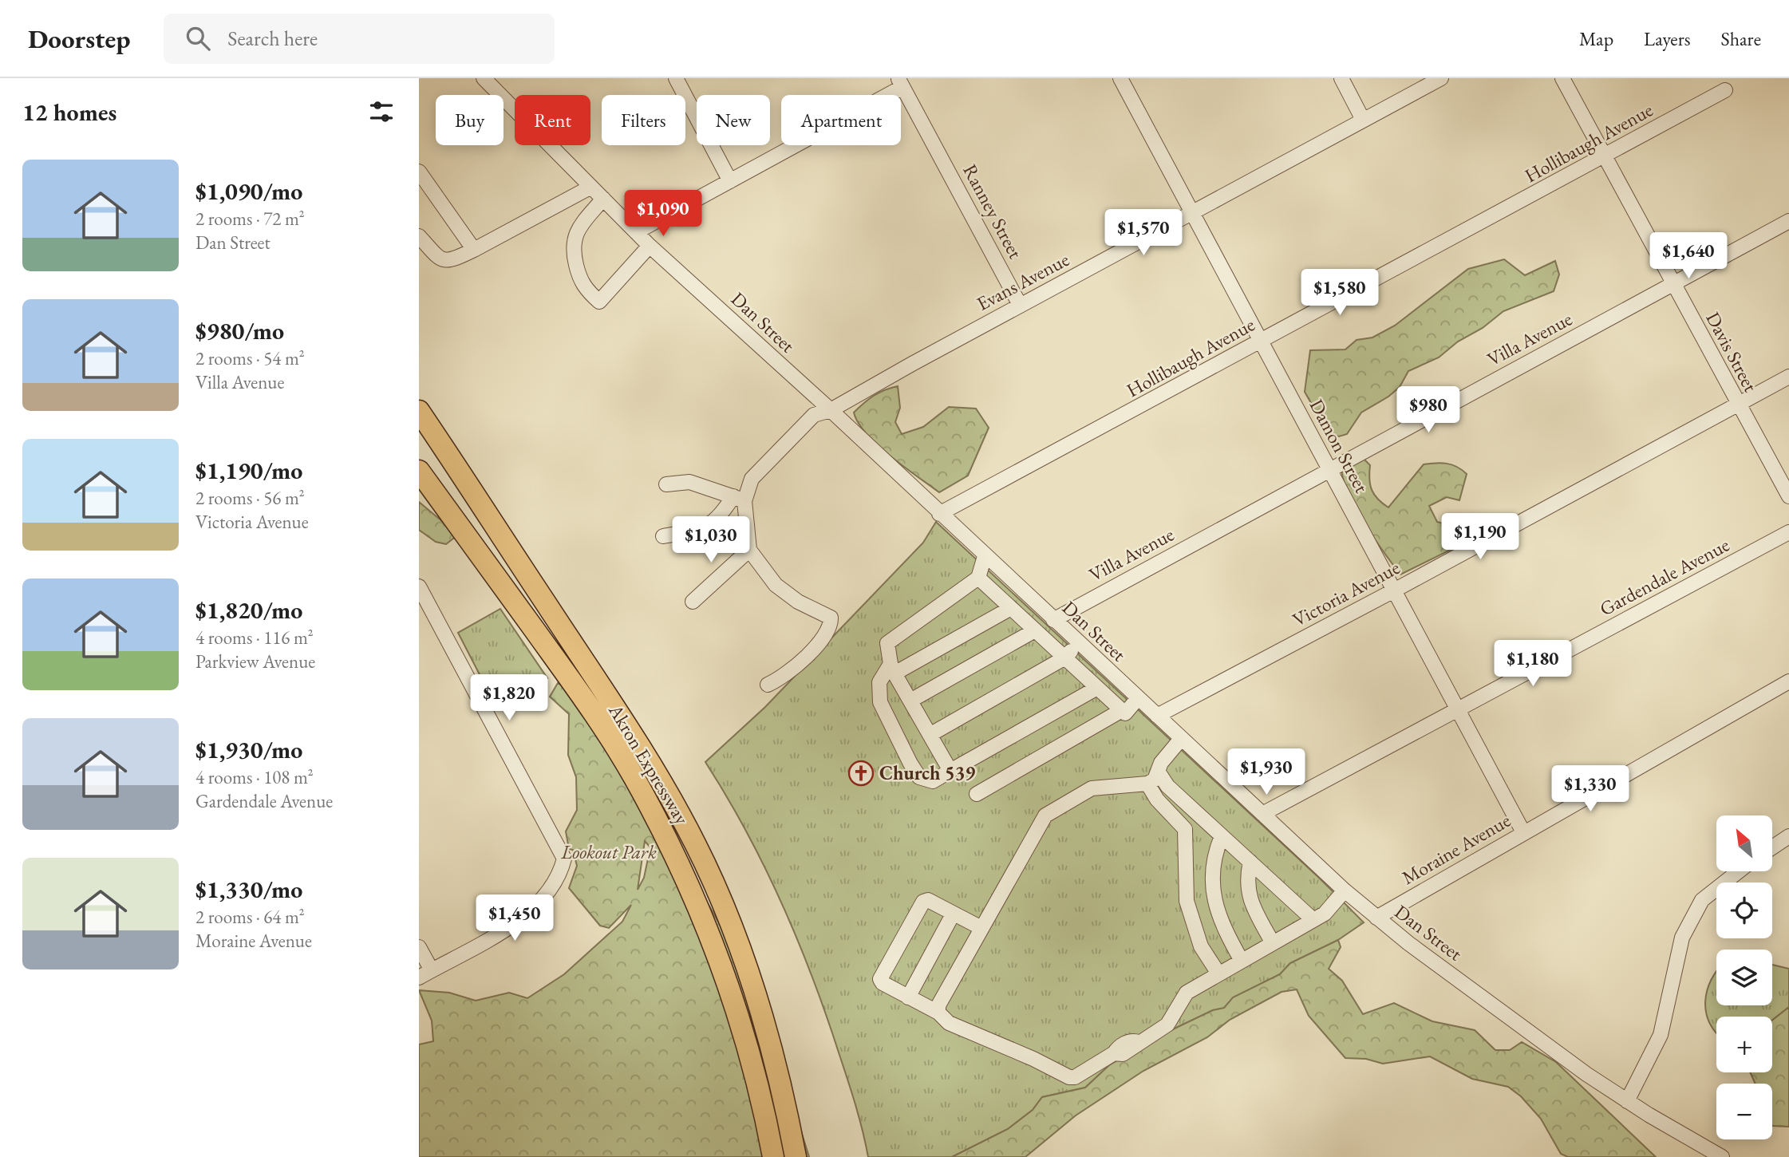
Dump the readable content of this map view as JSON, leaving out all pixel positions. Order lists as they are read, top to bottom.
{
  "streets": {
    "highway": ["Akron Expressway"],
    "street": [
      "Hollibaugh Avenue",
      "Ranney Street",
      "Evans Avenue",
      "Dan Street",
      "Villa Avenue",
      "Davis Street",
      "Damon Street",
      "Gardendale Avenue",
      "Victoria Avenue",
      "Moraine Avenue"
    ]
  },
  "crossings": [
    ["Hollibaugh Avenue", "Dan Street"],
    ["Hollibaugh Avenue", "Davis Street"],
    ["Hollibaugh Avenue", "Damon Street"],
    ["Ranney Street", "Evans Avenue"],
    ["Evans Avenue", "Dan Street"],
    ["Evans Avenue", "Damon Street"],
    ["Dan Street", "Villa Avenue"],
    ["Dan Street", "Gardendale Avenue"],
    ["Dan Street", "Victoria Avenue"],
    ["Dan Street", "Moraine Avenue"],
    ["Villa Avenue", "Davis Street"],
    ["Villa Avenue", "Damon Street"],
    ["Davis Street", "Victoria Avenue"],
    ["Damon Street", "Gardendale Avenue"],
    ["Damon Street", "Victoria Avenue"],
    ["Damon Street", "Moraine Avenue"]
  ],
  "parks": ["Lookout Park"],
  "places": {
    "church": ["Church 539"]
  },
  "north": "top left",
  "page": {
    "header": "Doorstep",
    "search": "Search here",
    "nav": ["Map", "Layers", "Share"],
    "heading": "12 homes",
    "chip": [
      "Buy",
      "Rent",
      "Filters",
      "New",
      "Apartment"
    ],
    "list": [
      {
        "name": "$1,090/mo",
        "note": "2 rooms · 72 m² · Dan Street"
      },
      {
        "name": "$980/mo",
        "note": "2 rooms · 54 m² · Villa Avenue"
      },
      {
        "name": "$1,190/mo",
        "note": "2 rooms · 56 m² · Victoria Avenue"
      },
      {
        "name": "$1,820/mo",
        "note": "4 rooms · 116 m² · Parkview Avenue"
      },
      {
        "name": "$1,930/mo",
        "note": "4 rooms · 108 m² · Gardendale Avenue"
      },
      {
        "name": "$1,330/mo",
        "note": "2 rooms · 64 m² · Moraine Avenue"
      }
    ],
    "price": [
      "$1,090",
      "$1,570",
      "$1,640",
      "$1,580",
      "$980",
      "$1,190",
      "$1,030",
      "$1,180",
      "$1,820",
      "$1,930",
      "$1,330",
      "$1,450"
    ],
    "map_buttons": ["+", "−"]
  }
}
